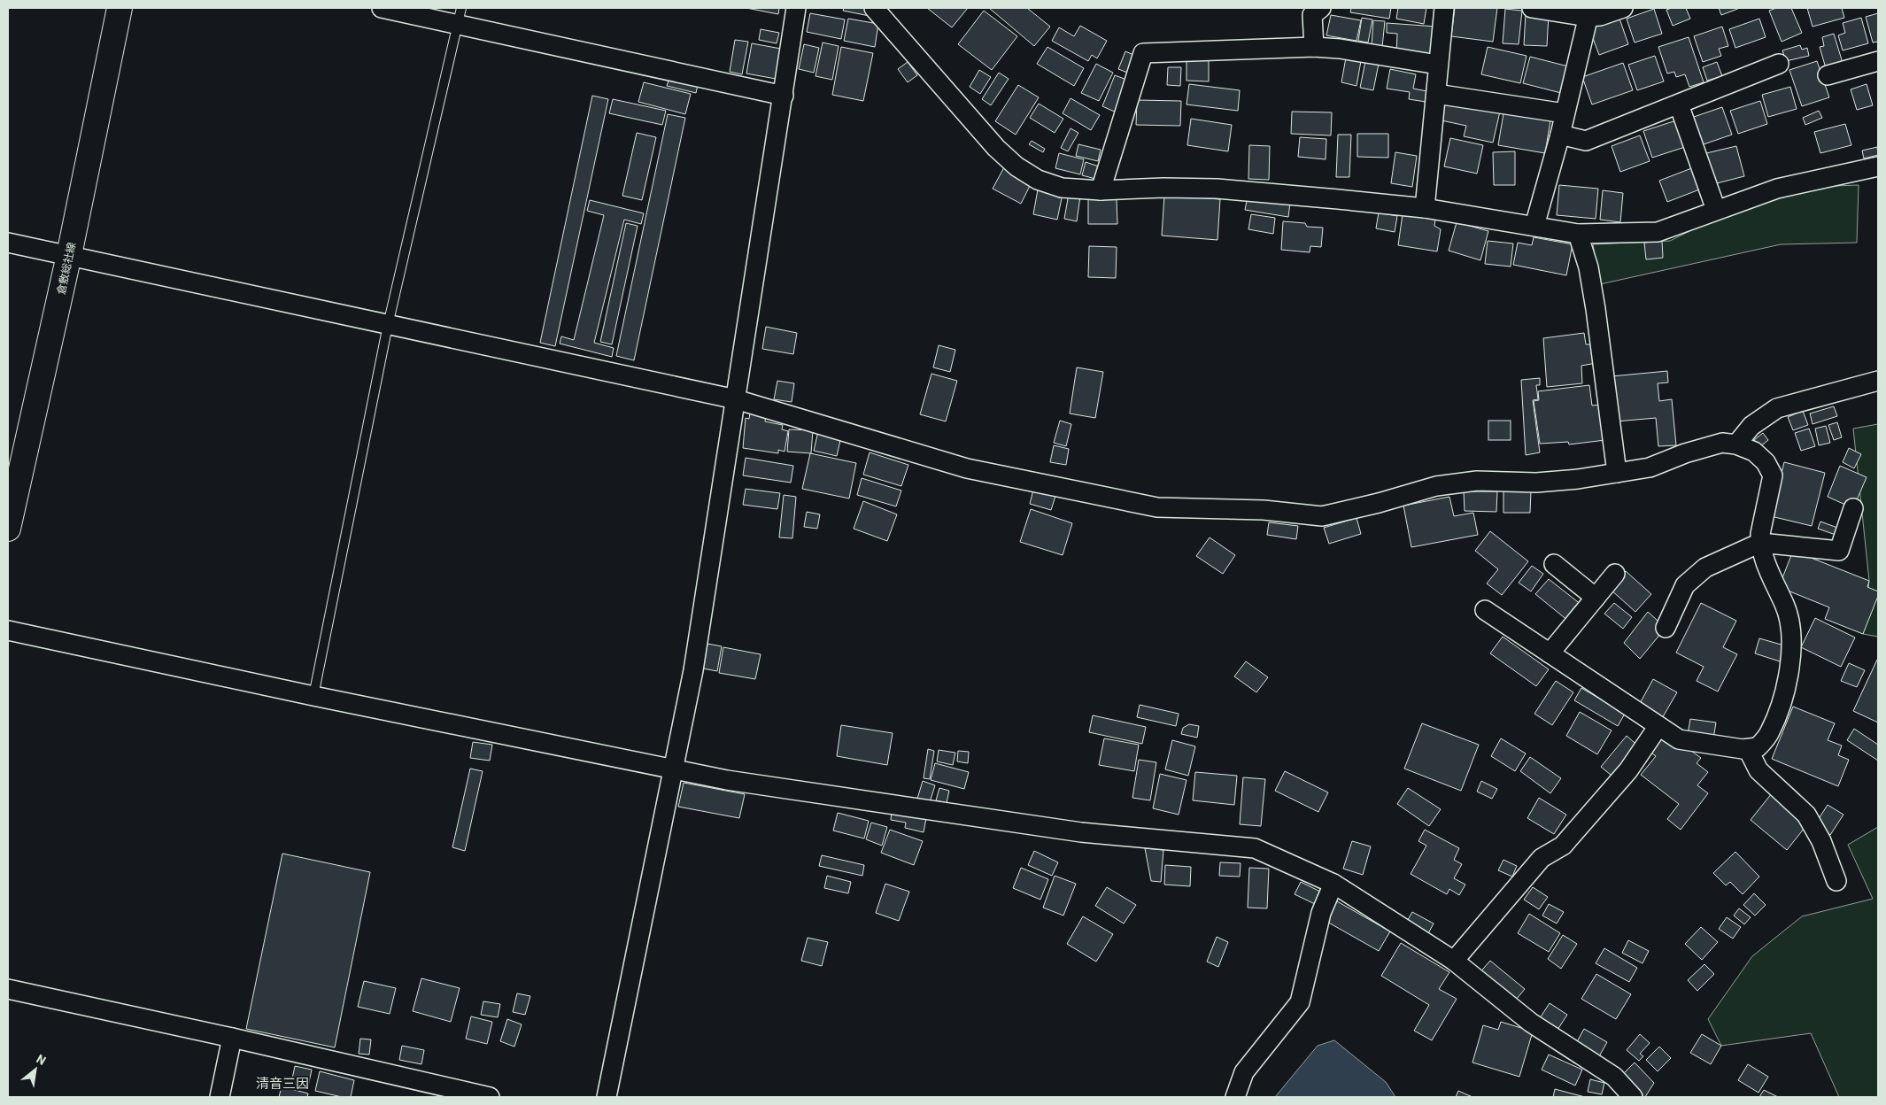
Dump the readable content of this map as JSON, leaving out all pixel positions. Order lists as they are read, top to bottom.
{
  "streets": {
    "main road": ["倉敷総社線"]
  },
  "districts": ["清音三因"],
  "north": "top right"
}
